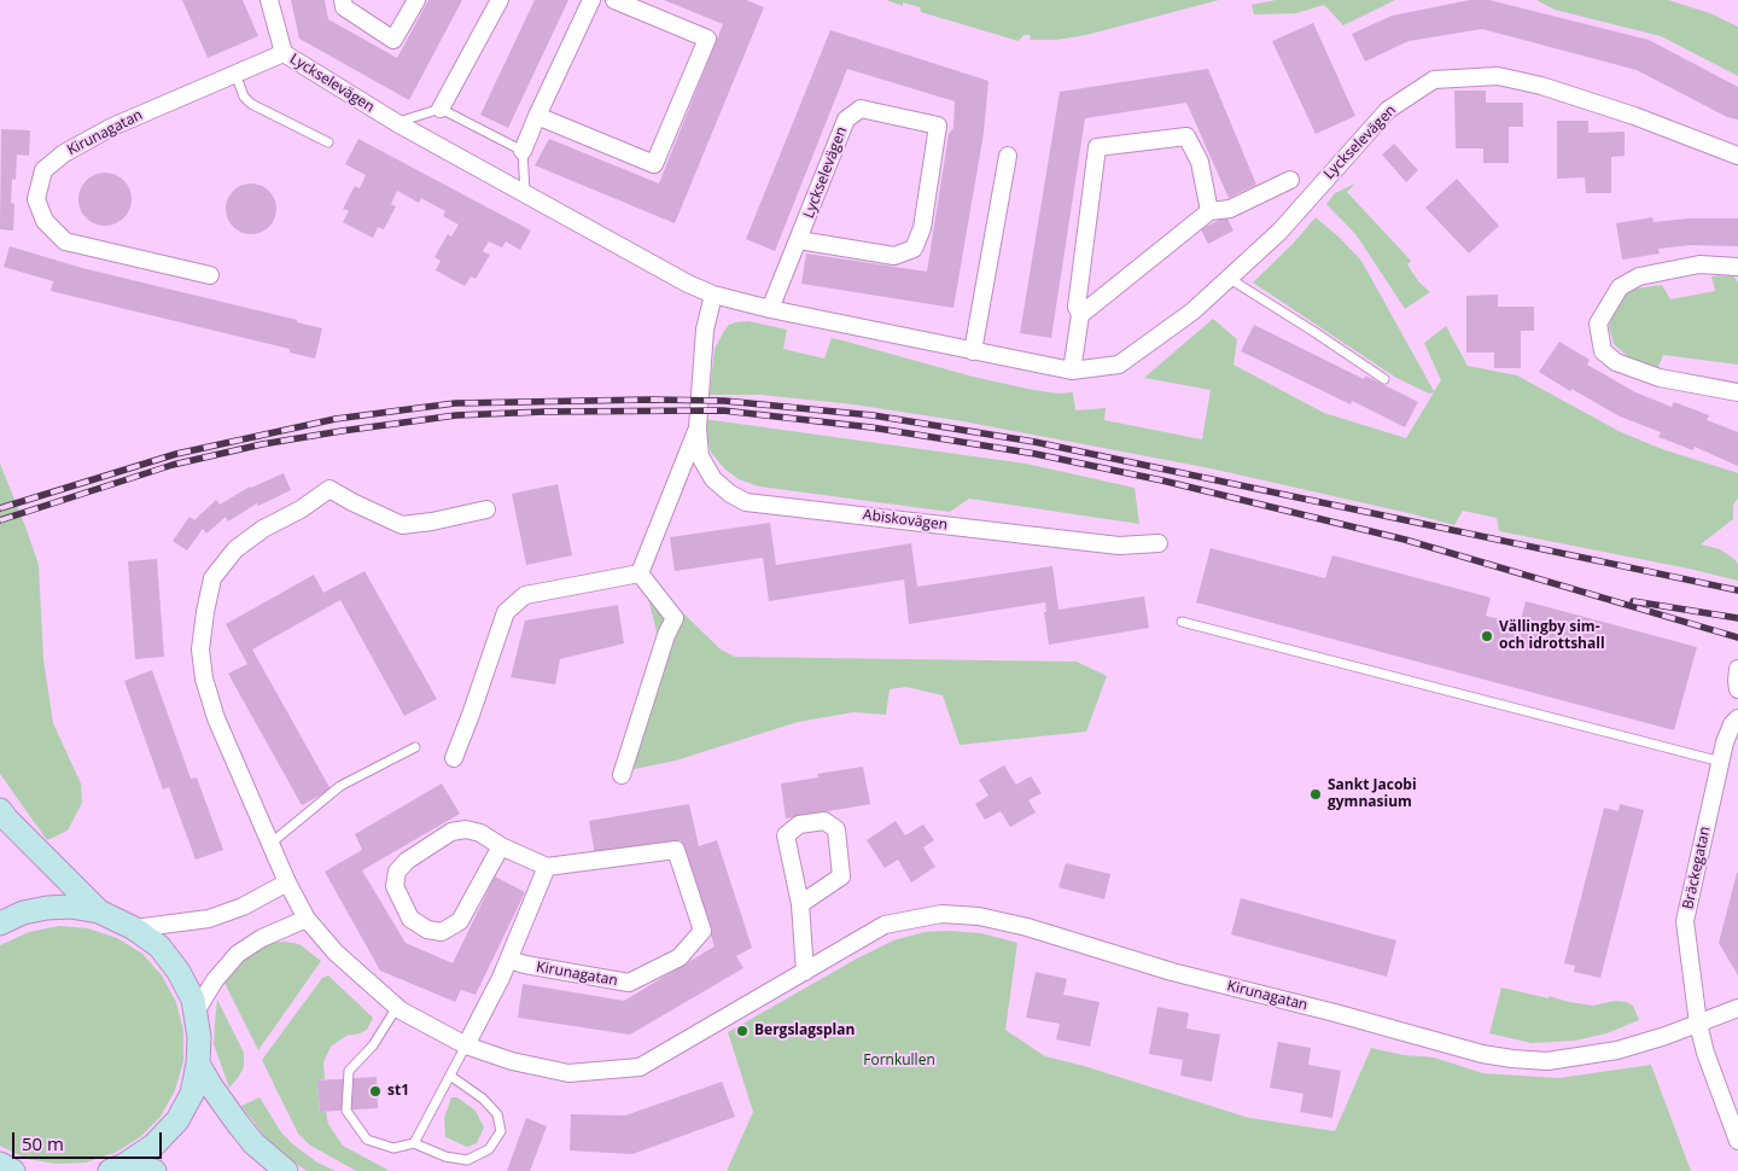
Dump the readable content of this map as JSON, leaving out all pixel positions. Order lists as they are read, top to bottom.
{
  "streets": {
    "street": [
      "Lyckselevägen",
      "Kirunagatan",
      "Abiskovägen",
      "Bräckegatan"
    ]
  },
  "crossings": [
    ["Lyckselevägen", "Kirunagatan"],
    ["Lyckselevägen", "Abiskovägen"],
    ["Kirunagatan", "Bräckegatan"]
  ],
  "parks": ["Fornkullen"],
  "places": [
    "Vällingby sim- och idrottshall",
    "Sankt Jacobi gymnasium",
    "Bergslagsplan",
    "st1"
  ],
  "scale_bar": "50 m"
}
